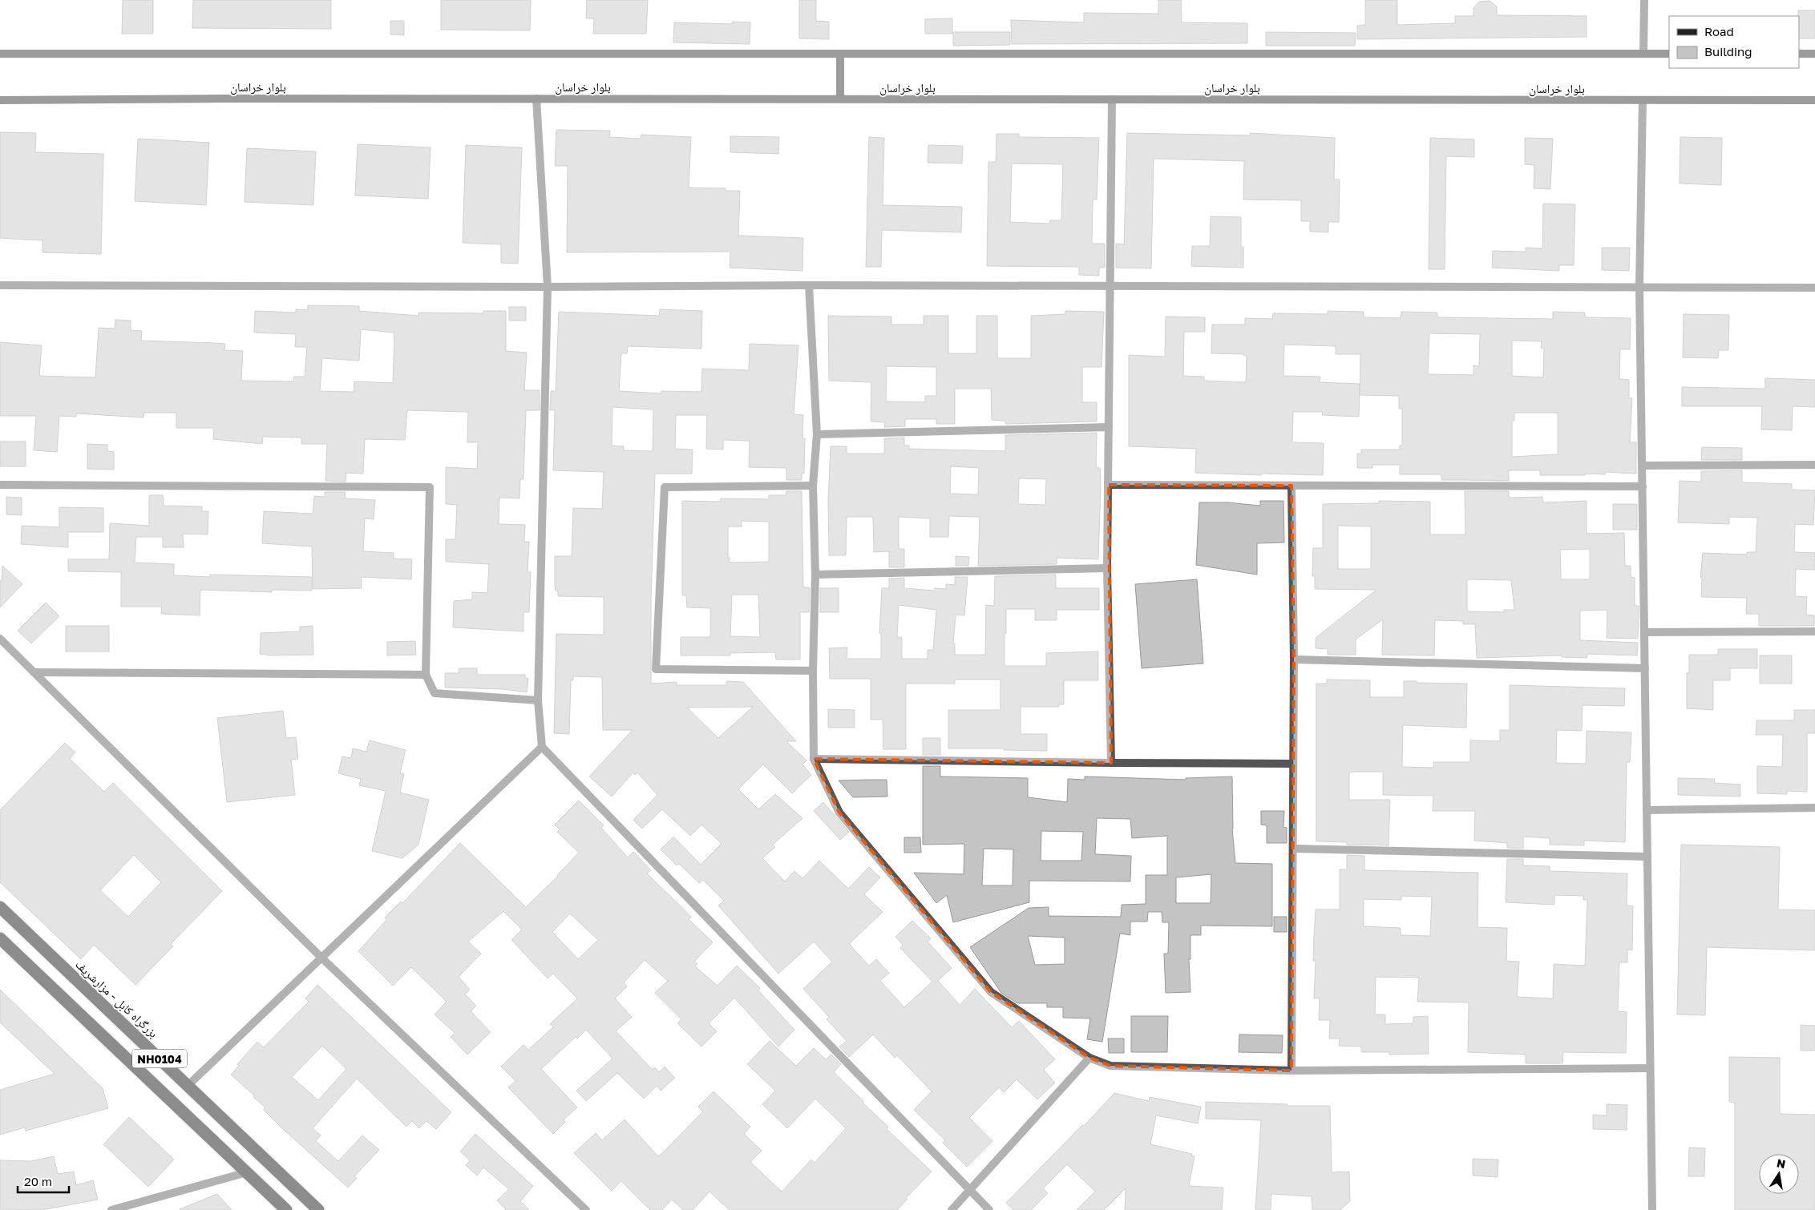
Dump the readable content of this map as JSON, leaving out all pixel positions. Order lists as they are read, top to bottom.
{
  "streets": {
    "highway": ["بزرگراه کابل - مزارشریف", "NH0104"],
    "main road": ["بلوار خراسان"]
  },
  "legend": ["Road", "Building"],
  "scale_bar": "20 m",
  "north": "top"
}
